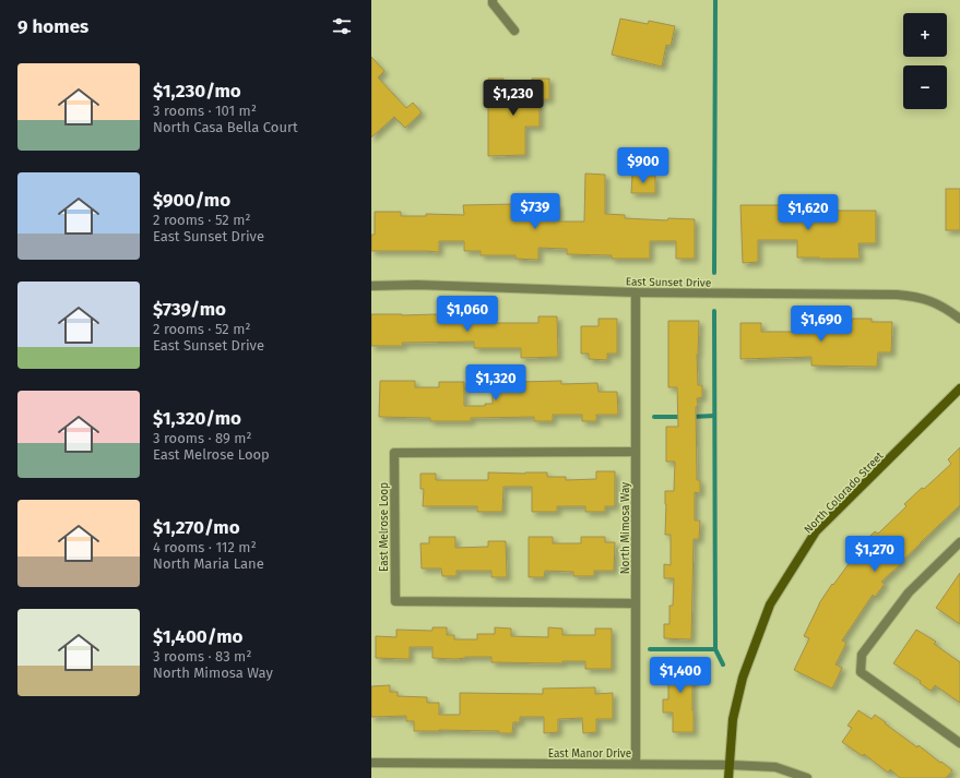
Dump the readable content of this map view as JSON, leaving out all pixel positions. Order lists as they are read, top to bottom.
{
  "streets": {
    "street": [
      "East Sunset Drive",
      "North Colorado Street",
      "East Melrose Loop",
      "North Mimosa Way",
      "East Manor Drive"
    ]
  },
  "crossings": [
    ["East Sunset Drive", "North Mimosa Way"],
    ["North Colorado Street", "East Manor Drive"],
    ["East Melrose Loop", "North Mimosa Way"],
    ["North Mimosa Way", "East Manor Drive"]
  ],
  "page": {
    "heading": "9 homes",
    "map_buttons": ["+", "−"],
    "list": [
      {
        "name": "$1,230/mo",
        "note": "3 rooms · 101 m² · North Casa Bella Court"
      },
      {
        "name": "$900/mo",
        "note": "2 rooms · 52 m² · East Sunset Drive"
      },
      {
        "name": "$739/mo",
        "note": "2 rooms · 52 m² · East Sunset Drive"
      },
      {
        "name": "$1,320/mo",
        "note": "3 rooms · 89 m² · East Melrose Loop"
      },
      {
        "name": "$1,270/mo",
        "note": "4 rooms · 112 m² · North Maria Lane"
      },
      {
        "name": "$1,400/mo",
        "note": "3 rooms · 83 m² · North Mimosa Way"
      }
    ],
    "price": [
      "$1,230",
      "$900",
      "$739",
      "$1,620",
      "$1,060",
      "$1,690",
      "$1,320",
      "$1,270",
      "$1,400"
    ]
  }
}
